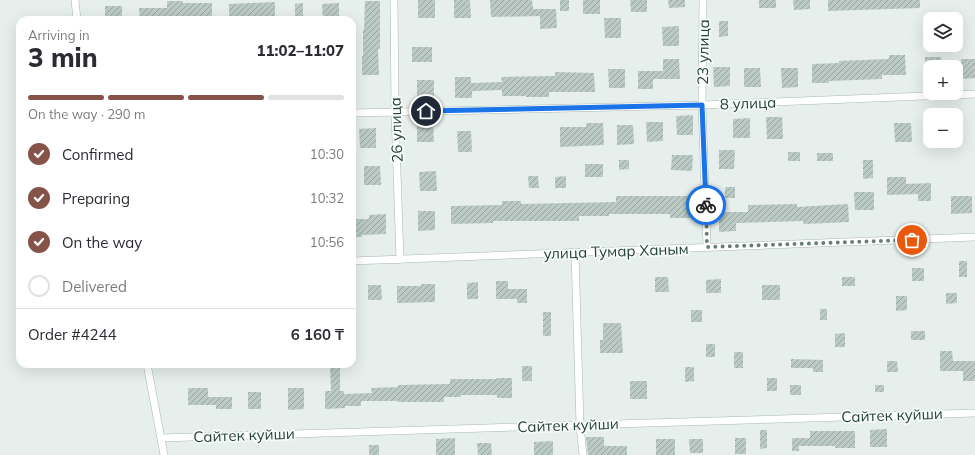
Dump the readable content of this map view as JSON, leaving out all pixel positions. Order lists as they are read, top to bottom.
{
  "streets": {
    "street": [
      "23 улица",
      "8 улица",
      "26 улица",
      "улица Тумар Ханым",
      "Сайтек куйши"
    ]
  },
  "crossings": [
    ["23 улица", "8 улица"],
    ["23 улица", "улица Тумар Ханым"],
    ["8 улица", "26 улица"],
    ["26 улица", "улица Тумар Ханым"]
  ],
  "page": {
    "map_buttons": ["+", "−"],
    "heading": ["3 min", "Arriving in", "11:02–11:07"],
    "panel": ["Order #4244", "6 160 ₸"],
    "bar": "On the way · 290 m",
    "list": [
      ["Confirmed", "10:30"],
      ["Preparing", "10:32"],
      ["On the way", "10:56"],
      "Delivered"
    ]
  }
}
